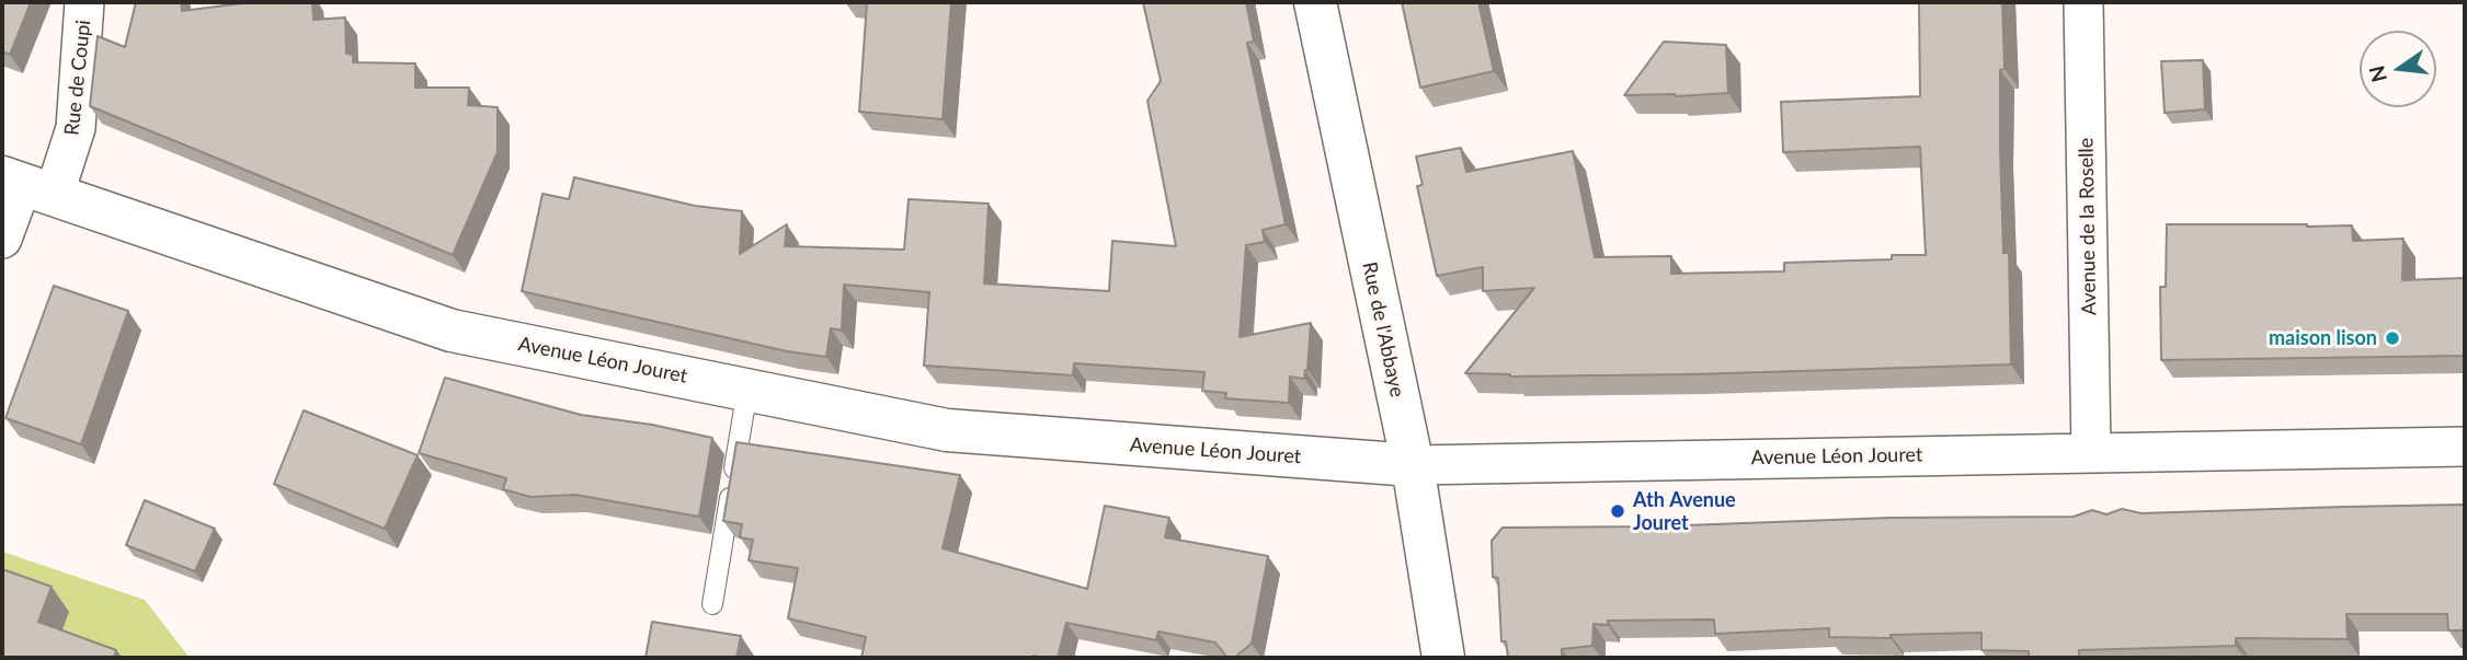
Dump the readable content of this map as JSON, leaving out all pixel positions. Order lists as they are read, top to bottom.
{
  "streets": {
    "street": [
      "Rue de Coupi",
      "Avenue de la Roselle",
      "Rue de l'Abbaye",
      "Avenue Léon Jouret"
    ]
  },
  "crossings": [
    ["Rue de Coupi", "Avenue Léon Jouret"],
    ["Avenue de la Roselle", "Avenue Léon Jouret"],
    ["Rue de l'Abbaye", "Avenue Léon Jouret"]
  ],
  "places": ["maison lison", "Ath Avenue Jouret"],
  "north": "left"
}
